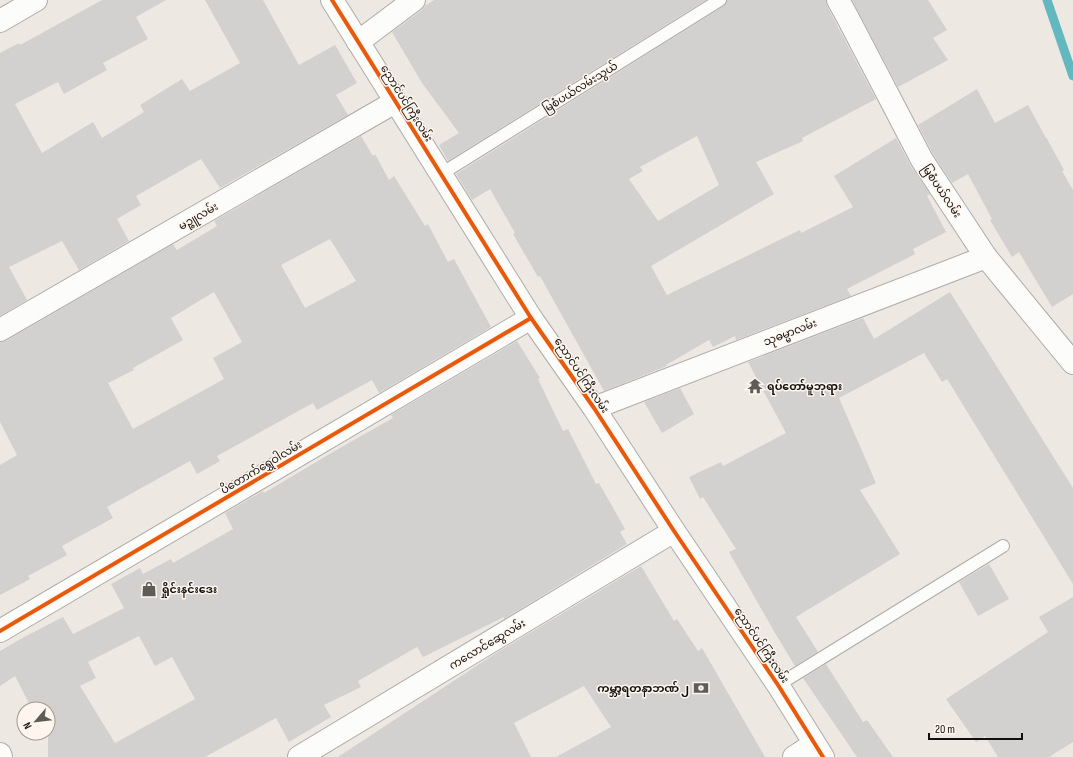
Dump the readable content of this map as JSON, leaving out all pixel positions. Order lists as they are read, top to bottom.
{
  "streets": {
    "street": [
      "ညောင်ပင်ကြီးလမ်း",
      "မြစံပယ်လမ်း",
      "မဉ္ဇူလမ်း",
      "သုဓမ္မာလမ်း",
      "ပိတောက်ရွှေဝါလမ်း",
      "ကလောင်ဆွေလမ်း"
    ],
    "lane": ["မြစံပယ်လမ်းသွယ်"]
  },
  "crossings": [
    ["မြစံပယ်လမ်းသွယ်", "ညောင်ပင်ကြီးလမ်း"],
    ["ညောင်ပင်ကြီးလမ်း", "မဉ္ဇူလမ်း"],
    ["ညောင်ပင်ကြီးလမ်း", "သုဓမ္မာလမ်း"],
    ["ညောင်ပင်ကြီးလမ်း", "ပိတောက်ရွှေဝါလမ်း"],
    ["ညောင်ပင်ကြီးလမ်း", "ကလောင်ဆွေလမ်း"],
    ["မြစံပယ်လမ်း", "သုဓမ္မာလမ်း"]
  ],
  "places": {
    "temple": ["ရပ်တော်မူဘုရား"],
    "shop": ["ရှိုင်းနင်းဒေး"],
    "bank": ["ကမ္ဘာ့ရတနာဘဏ် ၂"]
  },
  "scale_bar": "20 m",
  "north": "bottom left"
}
